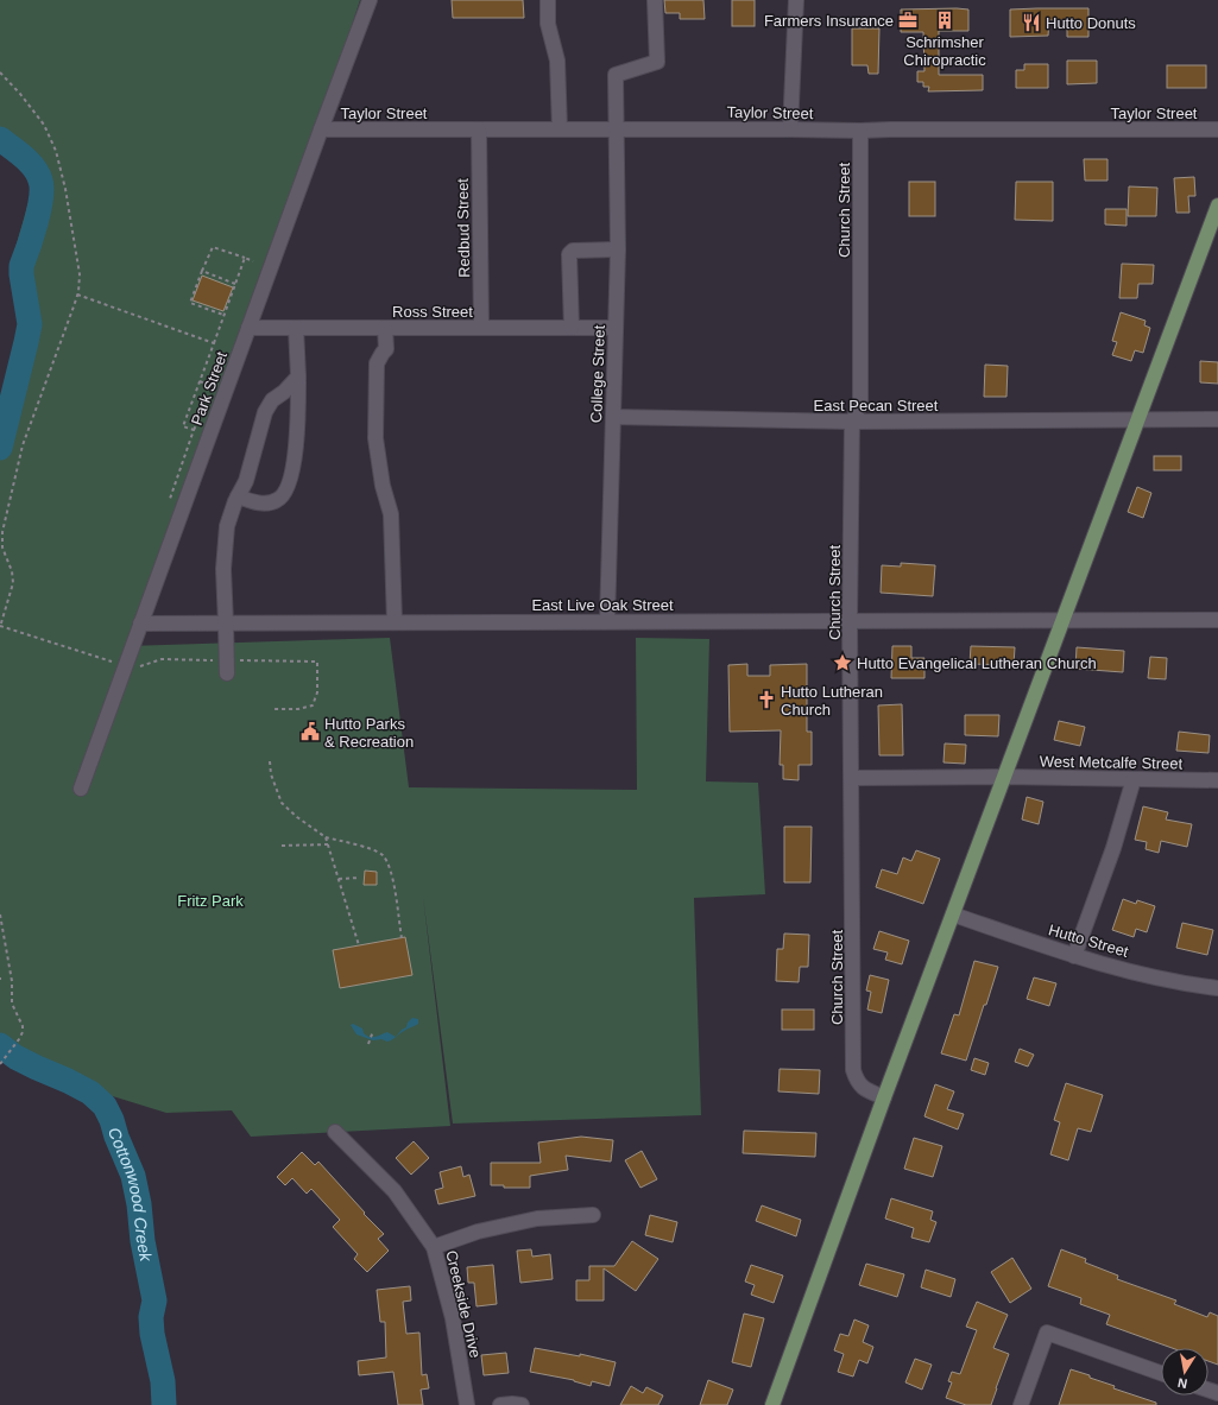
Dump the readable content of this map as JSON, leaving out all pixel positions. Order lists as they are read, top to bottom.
{
  "streets": {
    "street": [
      "Taylor Street",
      "Church Street",
      "Redbud Street",
      "Ross Street",
      "College Street",
      "Park Street",
      "East Pecan Street",
      "East Live Oak Street",
      "West Metcalfe Street",
      "Hutto Street",
      "Creekside Drive"
    ]
  },
  "crossings": [
    ["Taylor Street", "Church Street"],
    ["Taylor Street", "Redbud Street"],
    ["Taylor Street", "College Street"],
    ["Taylor Street", "Park Street"],
    ["Church Street", "East Pecan Street"],
    ["Church Street", "East Live Oak Street"],
    ["Church Street", "West Metcalfe Street"],
    ["Redbud Street", "Ross Street"],
    ["Ross Street", "College Street"],
    ["Ross Street", "Park Street"],
    ["College Street", "East Pecan Street"],
    ["College Street", "East Live Oak Street"],
    ["Park Street", "East Live Oak Street"]
  ],
  "water": ["Cottonwood Creek"],
  "parks": ["Fritz Park"],
  "places": {
    "office": ["Farmers Insurance"],
    "building": ["Schrimsher Chiropractic"],
    "restaurant": ["Hutto Donuts"],
    "place": ["Hutto Evangelical Lutheran Church"],
    "church": ["Hutto Lutheran Church"],
    "public building": ["Hutto Parks & Recreation"]
  },
  "north": "bottom"
}
